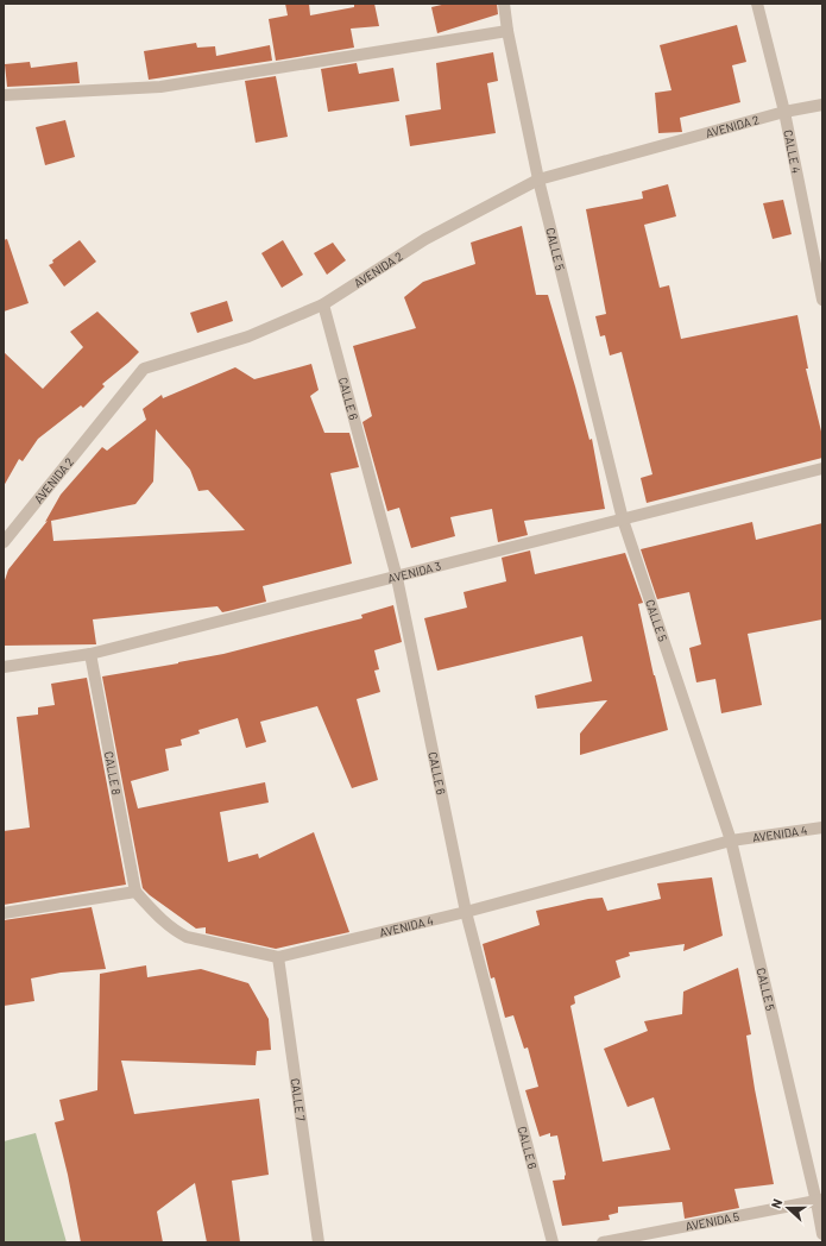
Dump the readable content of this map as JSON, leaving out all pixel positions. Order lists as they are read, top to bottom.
{
  "streets": {
    "street": [
      "AVENIDA 2",
      "CALLE 4",
      "CALLE 5",
      "CALLE 6",
      "AVENIDA 3",
      "CALLE 8",
      "AVENIDA 4",
      "CALLE 7",
      "AVENIDA 5"
    ]
  },
  "crossings": [
    ["AVENIDA 2", "CALLE 4"],
    ["AVENIDA 2", "CALLE 5"],
    ["AVENIDA 2", "CALLE 6"],
    ["CALLE 5", "AVENIDA 3"],
    ["CALLE 5", "AVENIDA 4"],
    ["CALLE 5", "AVENIDA 5"],
    ["CALLE 6", "AVENIDA 3"],
    ["CALLE 6", "AVENIDA 4"],
    ["AVENIDA 3", "CALLE 8"],
    ["CALLE 8", "AVENIDA 4"],
    ["AVENIDA 4", "CALLE 7"]
  ],
  "north": "left"
}
